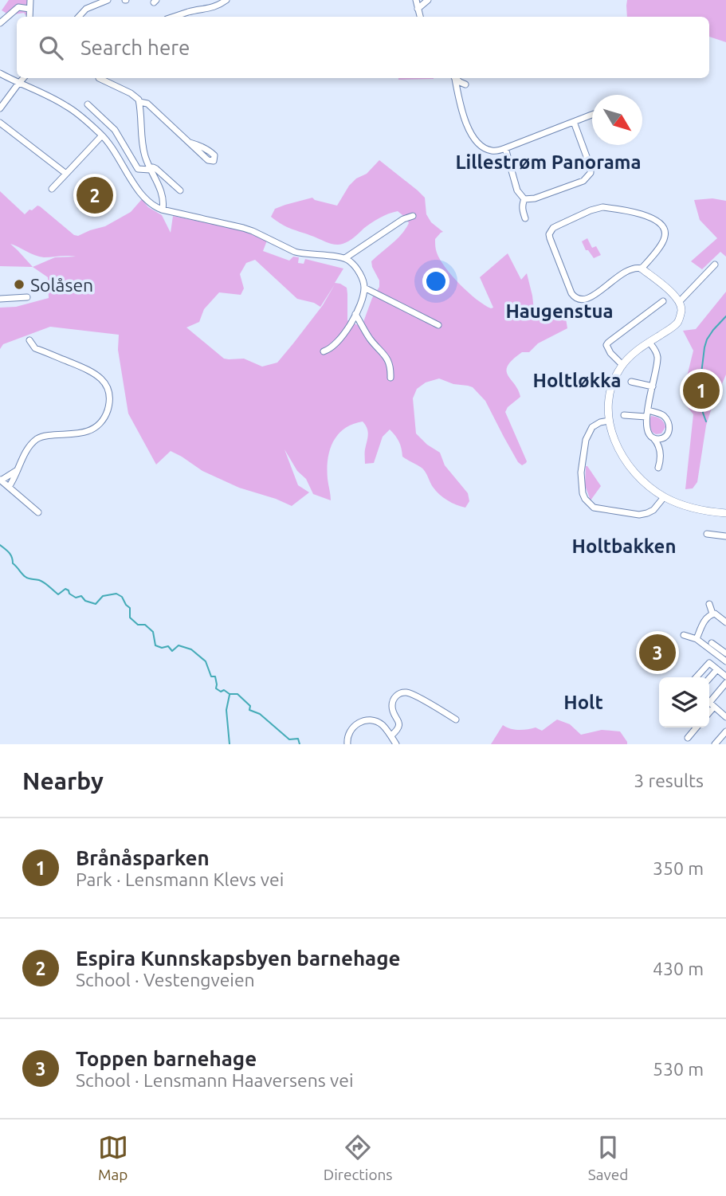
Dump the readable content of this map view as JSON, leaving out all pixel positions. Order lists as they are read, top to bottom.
{
  "districts": [
    "Lillestrøm Panorama",
    "Haugenstua",
    "Holtløkka",
    "Holtbakken",
    "Holt"
  ],
  "places": ["Solåsen"],
  "north": "bottom right",
  "page": {
    "search": "Search here",
    "pins": ["2", "1", "3"],
    "heading": ["Nearby", "3 results"],
    "list": [
      {
        "mark": "1",
        "name": "Brånåsparken",
        "note": "Park · Lensmann Klevs vei",
        "value": "350 m"
      },
      {
        "mark": "2",
        "name": "Espira Kunnskapsbyen barnehage",
        "note": "School · Vestengveien",
        "value": "430 m"
      },
      {
        "mark": "3",
        "name": "Toppen barnehage",
        "note": "School · Lensmann Haaversens vei",
        "value": "530 m"
      }
    ],
    "nav": ["Map", "Directions", "Saved"]
  }
}
